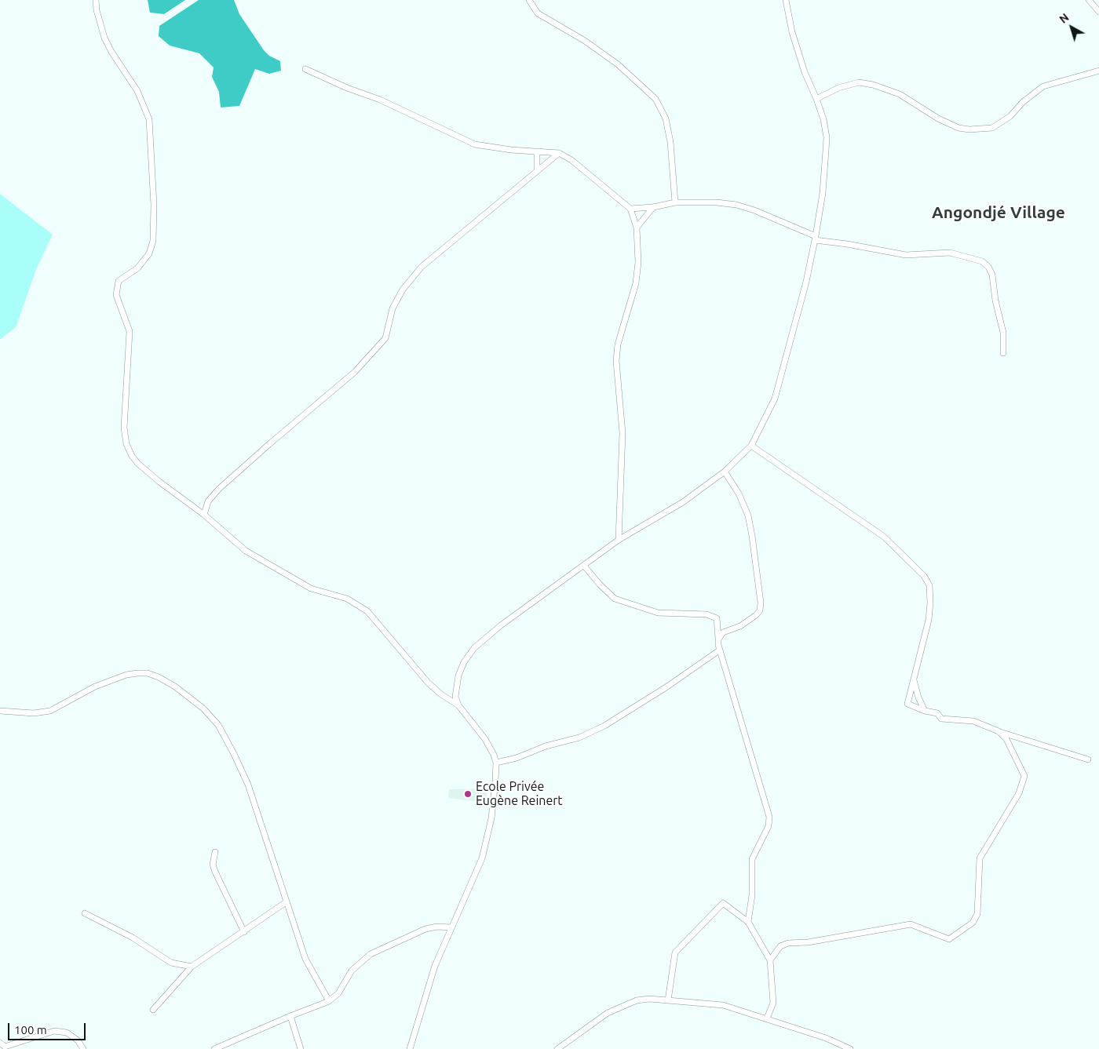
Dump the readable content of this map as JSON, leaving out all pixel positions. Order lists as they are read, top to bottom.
{
  "districts": ["Angondjé Village"],
  "places": ["Ecole Privée Eugène Reinert"],
  "scale_bar": "100 m",
  "north": "top left"
}
